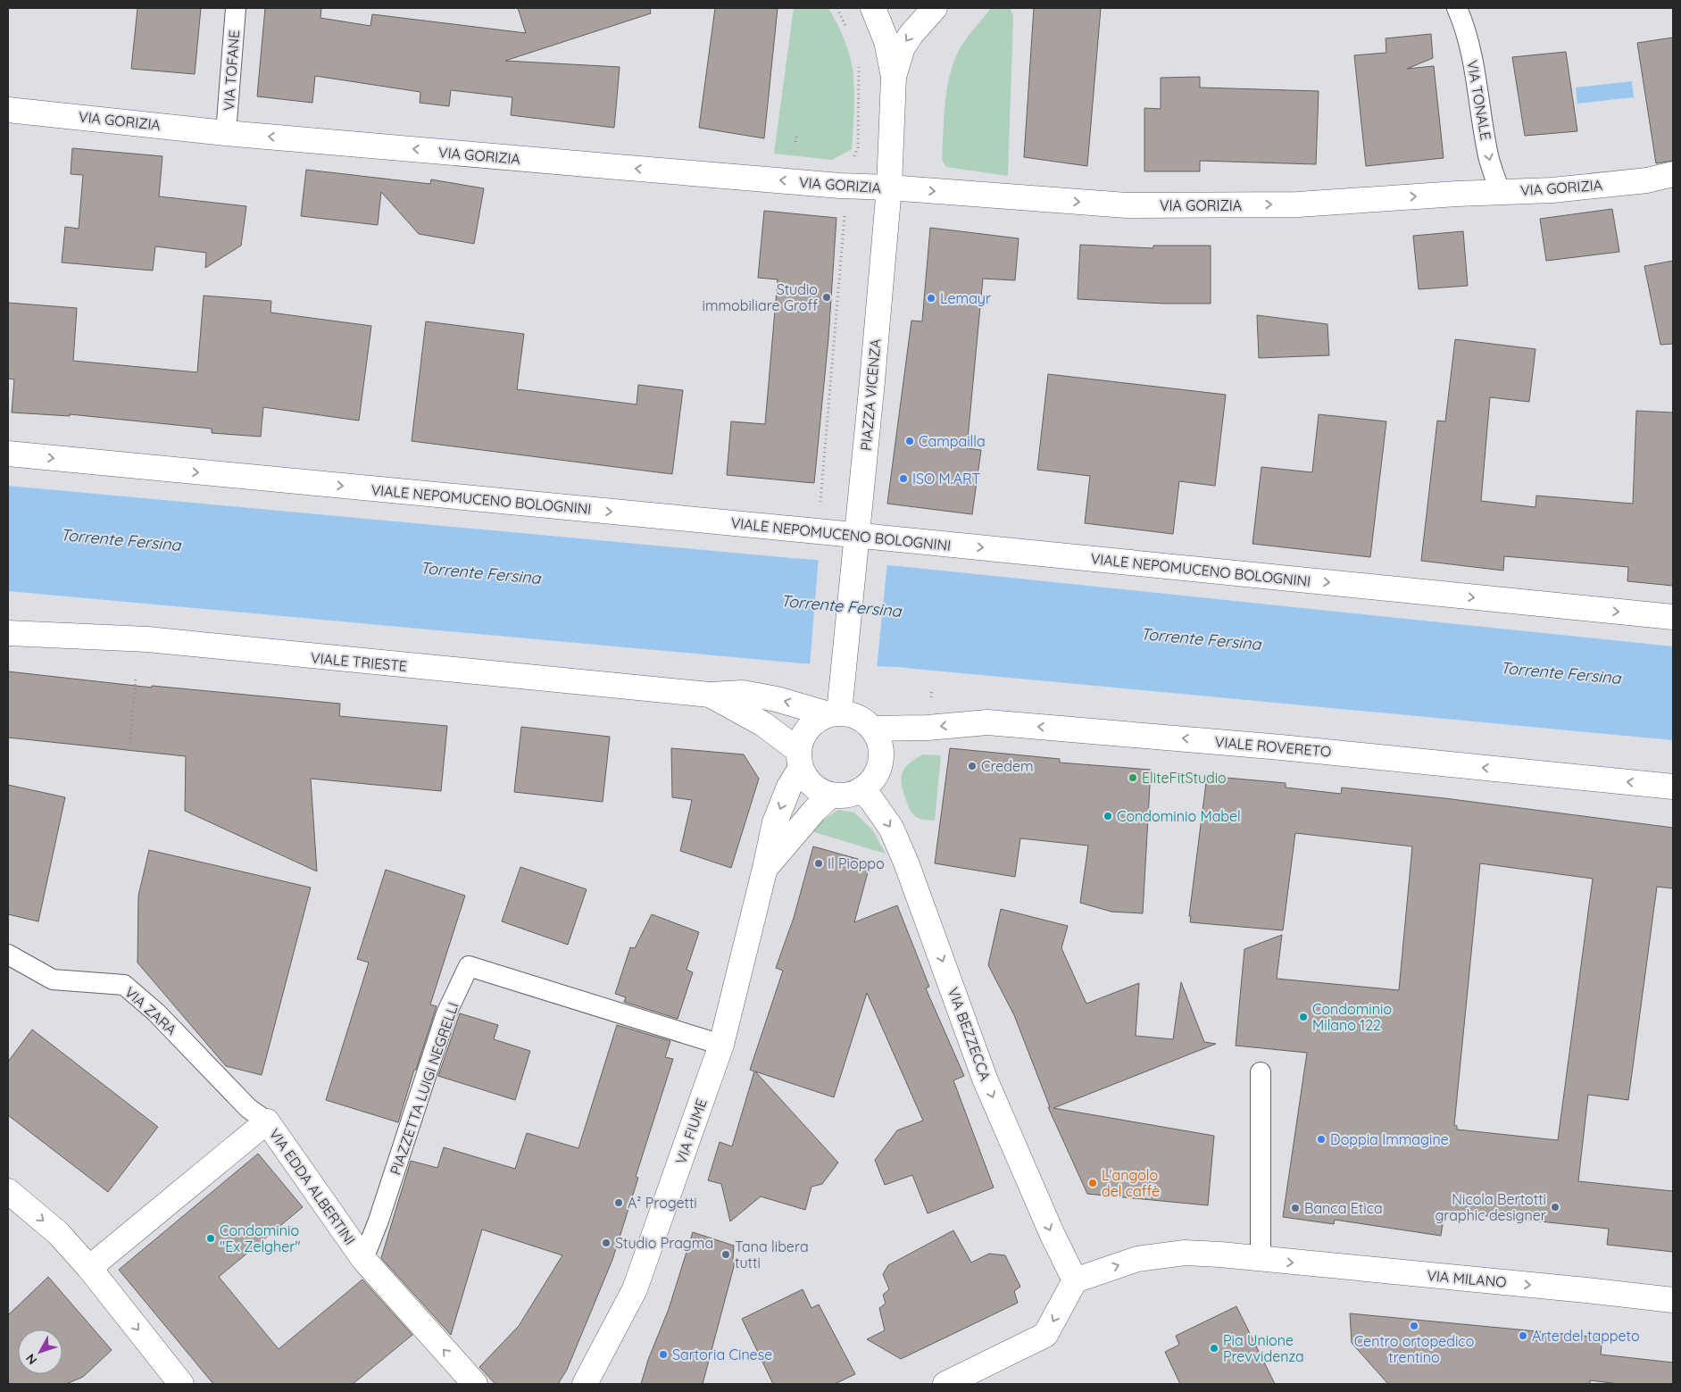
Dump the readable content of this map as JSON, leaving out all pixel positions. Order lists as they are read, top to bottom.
{
  "streets": {
    "street": [
      "VIA GORIZIA",
      "PIAZZA VICENZA",
      "VIALE NEPOMUCENO BOLOGNINI",
      "VIALE TRIESTE",
      "VIALE ROVERETO",
      "VIA BEZZECCA",
      "VIA FIUME",
      "VIA EDDA ALBERTINI",
      "VIA MILANO"
    ],
    "lane": [
      "VIA TOFANE",
      "VIA TONALE",
      "VIA ZARA",
      "PIAZZETTA LUIGI NEGRELLI"
    ]
  },
  "crossings": [
    ["VIA TOFANE", "VIA GORIZIA"],
    ["VIA TONALE", "VIA GORIZIA"],
    ["VIA GORIZIA", "PIAZZA VICENZA"],
    ["PIAZZA VICENZA", "VIALE NEPOMUCENO BOLOGNINI"],
    ["PIAZZA VICENZA", "VIALE TRIESTE"],
    ["PIAZZA VICENZA", "VIALE ROVERETO"],
    ["PIAZZA VICENZA", "VIA BEZZECCA"],
    ["PIAZZA VICENZA", "VIA FIUME"],
    ["VIALE TRIESTE", "VIALE ROVERETO"],
    ["VIALE TRIESTE", "VIA BEZZECCA"],
    ["VIALE TRIESTE", "VIA FIUME"],
    ["VIALE ROVERETO", "VIA BEZZECCA"],
    ["VIALE ROVERETO", "VIA FIUME"],
    ["VIA ZARA", "VIA EDDA ALBERTINI"],
    ["VIA BEZZECCA", "VIA FIUME"],
    ["VIA BEZZECCA", "VIA MILANO"],
    ["PIAZZETTA LUIGI NEGRELLI", "VIA FIUME"],
    ["PIAZZETTA LUIGI NEGRELLI", "VIA EDDA ALBERTINI"]
  ],
  "one_way": [
    "VIA TONALE",
    "VIALE NEPOMUCENO BOLOGNINI",
    "VIALE ROVERETO",
    "VIA BEZZECCA",
    "VIA MILANO"
  ],
  "water": ["Torrente Fersina"],
  "places": [
    "Studio immobiliare Groff",
    "Lemayr",
    "Campailla",
    "ISO M.ART",
    "Credem",
    "EliteFitStudio",
    "Condominio Mabel",
    "Il Pioppo",
    "Condominio Milano 122",
    "Doppia Immagine",
    "L'angolo del caffè",
    "A² Progetti",
    "Nicola Bertotti graphic designer",
    "Banca Etica",
    "Condominio \"Ex Zelgher\"",
    "Studio Pragma",
    "Tana libera tutti",
    "Centro ortopedico trentino",
    "Arte del tappeto",
    "Pia Unione Prevvidenza",
    "Sartoria Cinese"
  ],
  "north": "bottom left"
}
